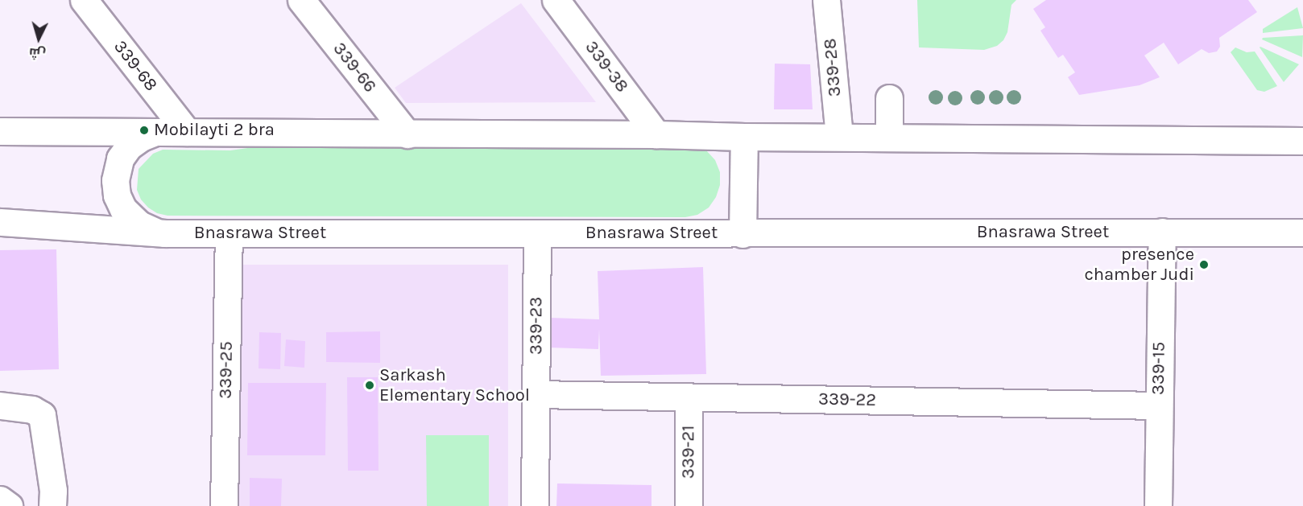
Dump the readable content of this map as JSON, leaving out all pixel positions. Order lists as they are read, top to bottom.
{
  "streets": {
    "main road": [
      "339-68",
      "339-38",
      "339-66",
      "339-28",
      "Bnasrawa Street",
      "339-23",
      "339-15",
      "339-25",
      "339-22",
      "339-21"
    ]
  },
  "crossings": [
    ["Bnasrawa Street", "339-23"],
    ["Bnasrawa Street", "339-15"],
    ["Bnasrawa Street", "339-25"],
    ["339-23", "339-22"],
    ["339-15", "339-22"],
    ["339-22", "339-21"]
  ],
  "places": ["Mobilayti 2 bra", "presence chamber Judi", "Sarkash Elementary School"],
  "north": "bottom"
}
